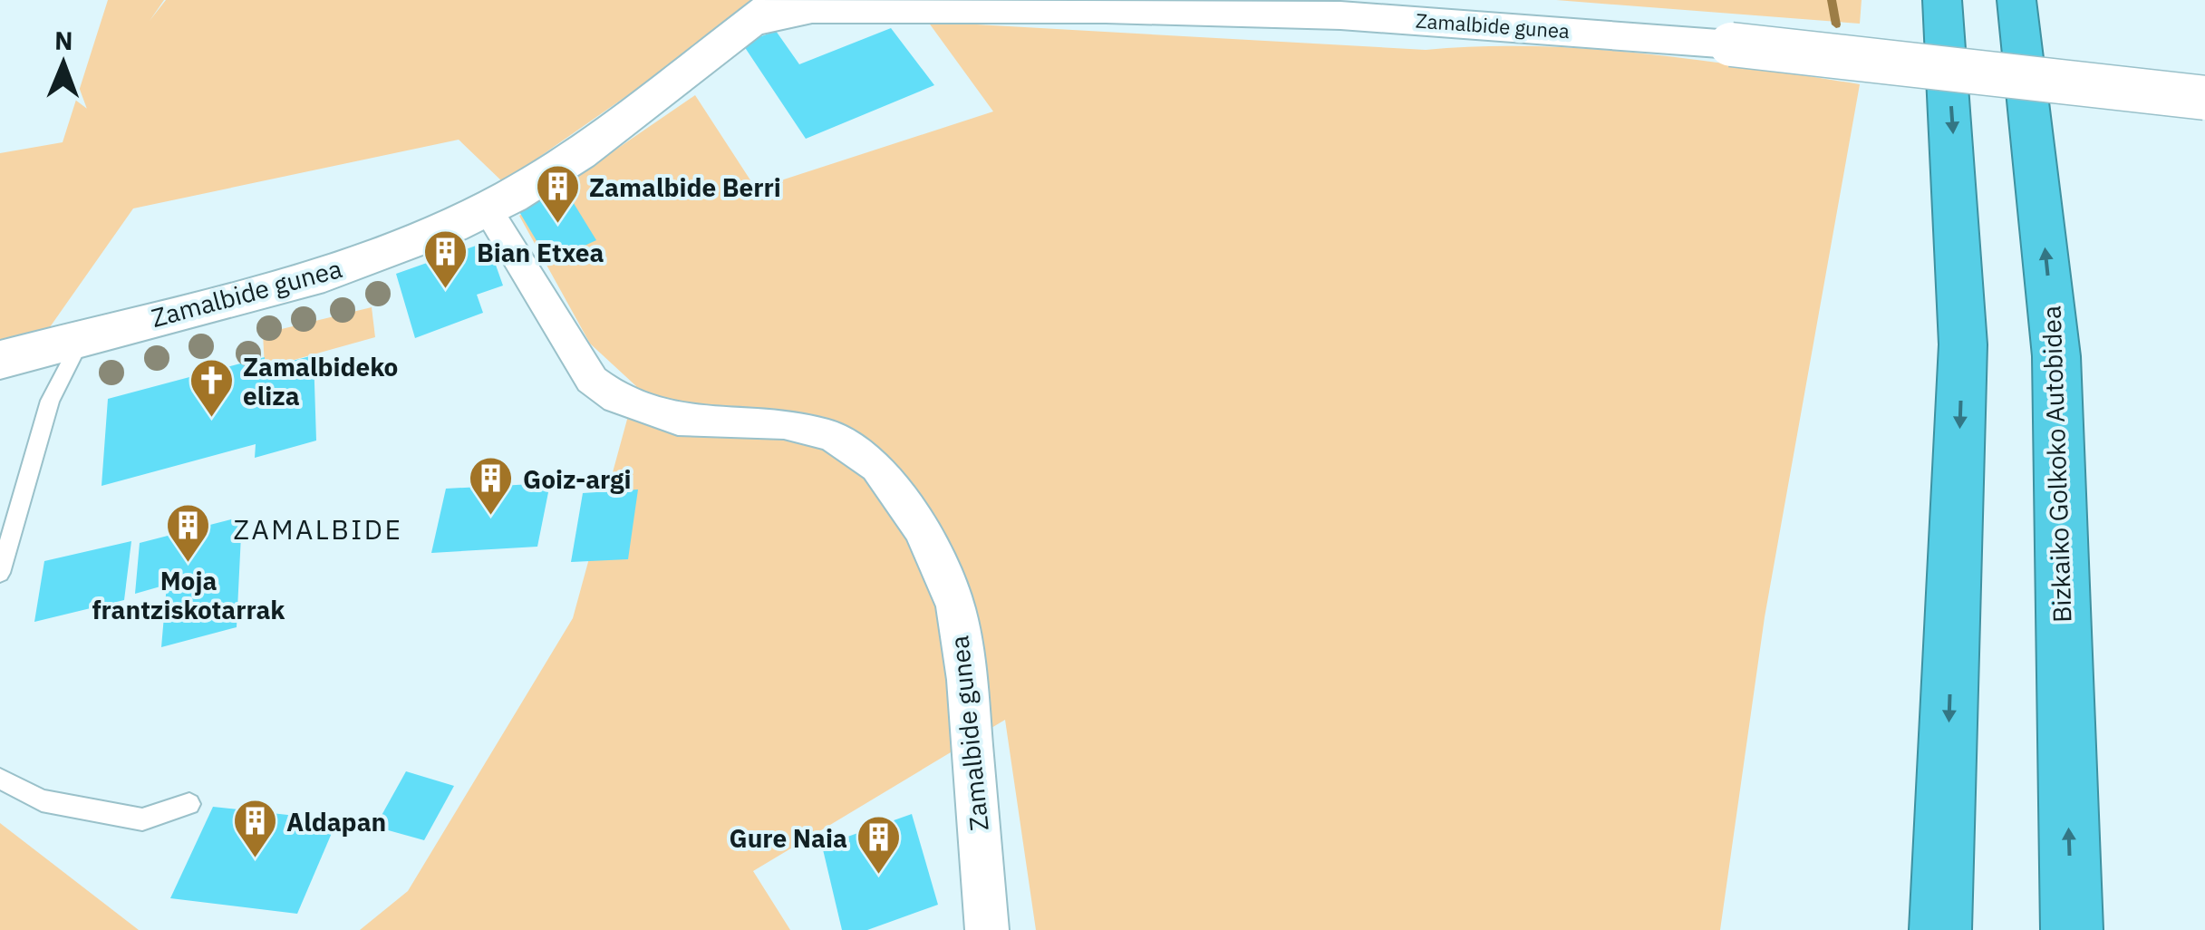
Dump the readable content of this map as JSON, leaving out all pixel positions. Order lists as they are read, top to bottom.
{
  "streets": {
    "highway": ["Bizkaiko Golkoko Autobidea"],
    "street": ["Zamalbide gunea"]
  },
  "districts": ["ZAMALBIDE"],
  "places": {
    "building": [
      "Zamalbide Berri",
      "Bian Etxea",
      "Goiz-argi",
      "Moja frantziskotarrak",
      "Aldapan",
      "Gure Naia"
    ],
    "church": ["Zamalbideko eliza"]
  },
  "north": "top"
}
